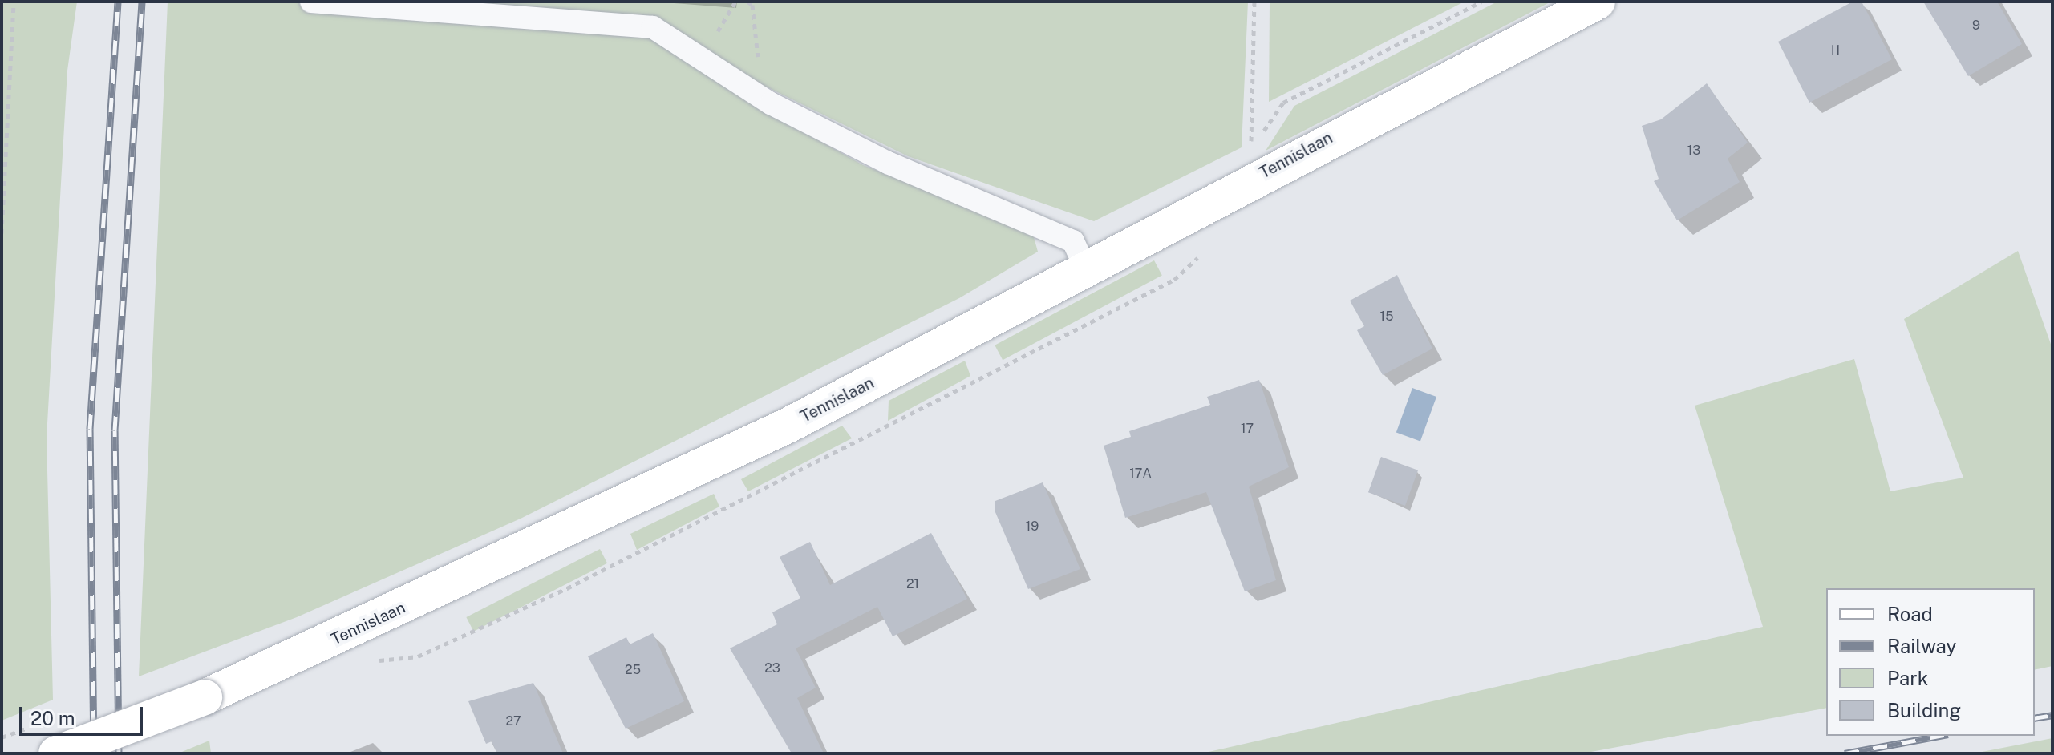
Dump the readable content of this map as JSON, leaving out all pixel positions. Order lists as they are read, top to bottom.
{
  "streets": {
    "street": ["Tennislaan"]
  },
  "house_numbers": [
    "9",
    "11",
    "13",
    "15",
    "17",
    "17A",
    "19",
    "21",
    "23",
    "25",
    "27"
  ],
  "legend": [
    "Road",
    "Railway",
    "Park",
    "Building"
  ],
  "scale_bar": "20 m"
}
